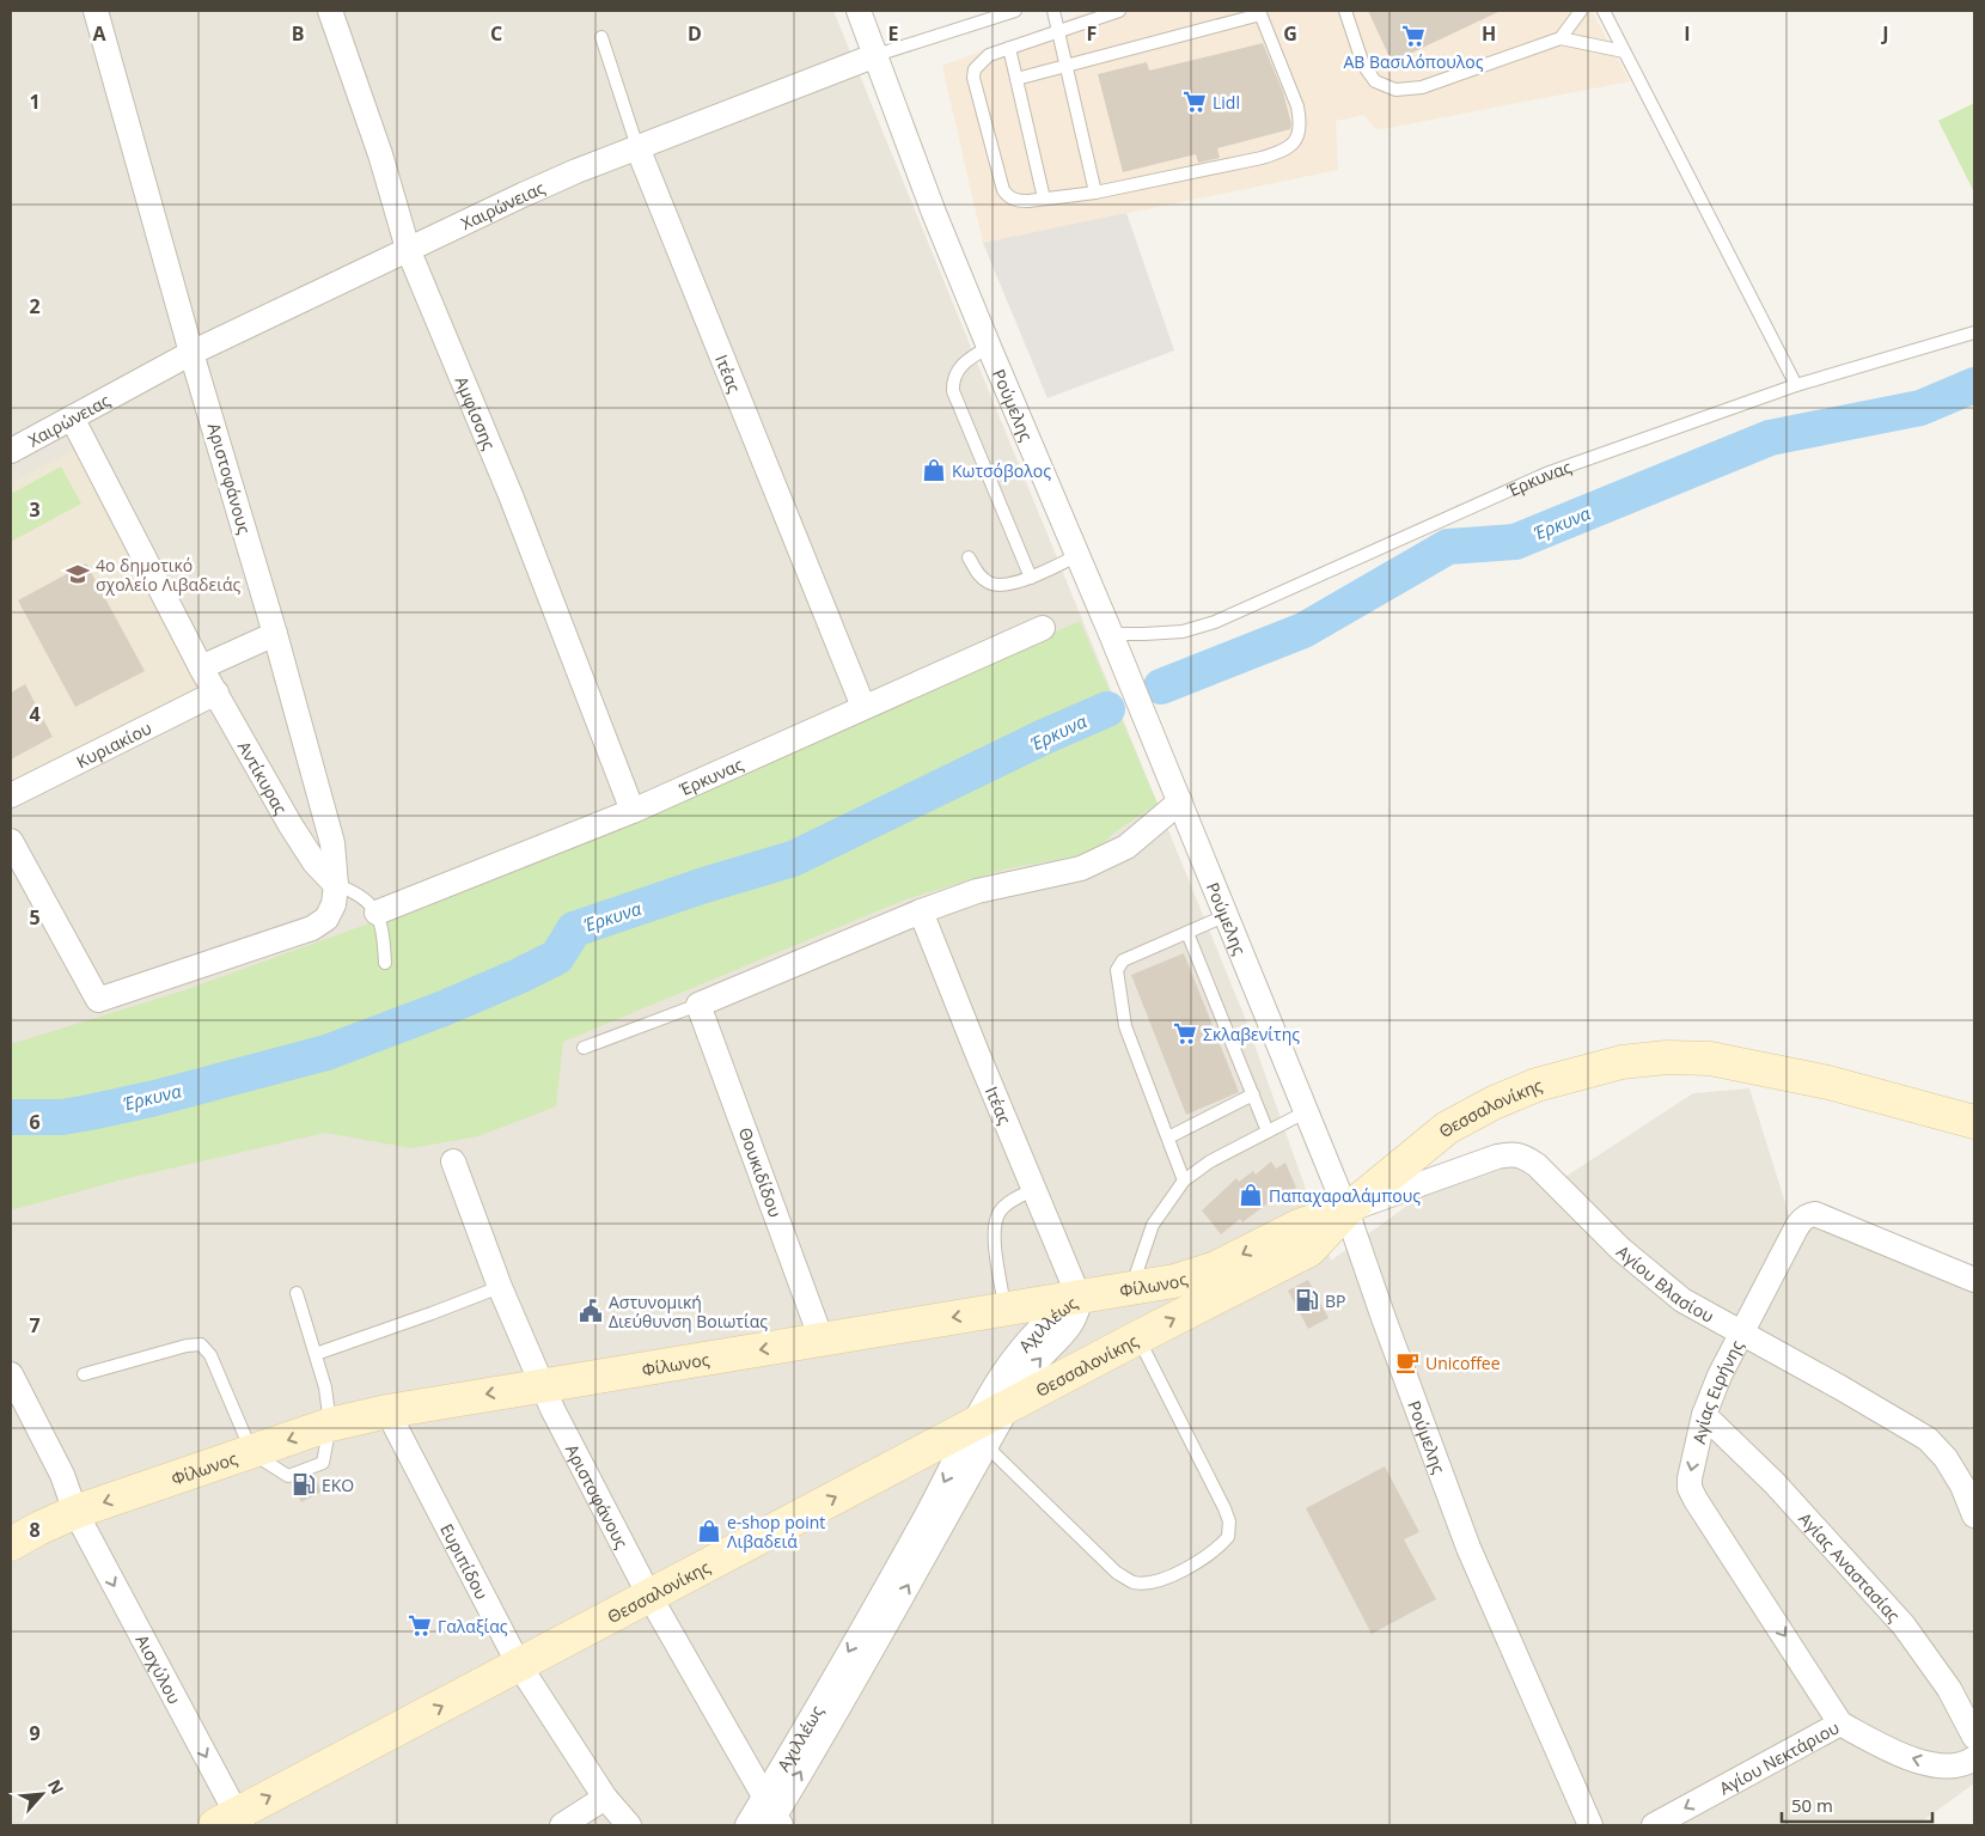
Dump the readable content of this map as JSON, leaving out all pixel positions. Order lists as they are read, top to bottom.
{
  "streets": {
    "main road": ["Θεσσαλονίκης", "Φίλωνος"],
    "street": [
      "Χαιρώνειας",
      "Ιτέας",
      "Ρούμελης",
      "Αμφίσσης",
      "Αριστοφάνους",
      "Έρκυνας",
      "Κυριακίου",
      "Αντίκυρας",
      "Θουκιδίδου",
      "Αγίου Βλασίου",
      "Αχιλλέως",
      "Αγίας Ειρήνης",
      "Ευριπίδου",
      "Αγίας Αναστασίας",
      "Αισχύλου",
      "Αγίου Νεκτάριου"
    ]
  },
  "crossings": [
    ["Χαιρώνειας", "Ιτέας"],
    ["Χαιρώνειας", "Ρούμελης"],
    ["Χαιρώνειας", "Αμφίσσης"],
    ["Χαιρώνειας", "Αριστοφάνους"],
    ["Χαιρώνειας", "Αντίκυρας"],
    ["Ιτέας", "Έρκυνας"],
    ["Ιτέας", "Φίλωνος"],
    ["Ιτέας", "Αχιλλέως"],
    ["Ρούμελης", "Έρκυνας"],
    ["Ρούμελης", "Θεσσαλονίκης"],
    ["Ρούμελης", "Αγίου Βλασίου"],
    ["Ρούμελης", "Φίλωνος"],
    ["Αμφίσσης", "Έρκυνας"],
    ["Αριστοφάνους", "Αντίκυρας"],
    ["Αριστοφάνους", "Θεσσαλονίκης"],
    ["Αριστοφάνους", "Φίλωνος"],
    ["Αριστοφάνους", "Αχιλλέως"],
    ["Κυριακίου", "Αντίκυρας"],
    ["Θεσσαλονίκης", "Αγίου Βλασίου"],
    ["Θεσσαλονίκης", "Φίλωνος"],
    ["Θεσσαλονίκης", "Αχιλλέως"],
    ["Θεσσαλονίκης", "Ευριπίδου"],
    ["Θεσσαλονίκης", "Αισχύλου"],
    ["Θουκιδίδου", "Φίλωνος"],
    ["Αγίου Βλασίου", "Φίλωνος"],
    ["Αγίου Βλασίου", "Αγίας Ειρήνης"],
    ["Φίλωνος", "Αχιλλέως"],
    ["Φίλωνος", "Ευριπίδου"],
    ["Φίλωνος", "Αισχύλου"],
    ["Αγίας Ειρήνης", "Αγίας Αναστασίας"],
    ["Αγίας Ειρήνης", "Αγίου Νεκτάριου"]
  ],
  "one_way": [
    "Θεσσαλονίκης",
    "Φίλωνος",
    "Αγίας Ειρήνης",
    "Αισχύλου",
    "Αγίου Νεκτάριου"
  ],
  "water": ["Έρκυνα"],
  "places": {
    "supermarket": [
      "ΑΒ Βασιλόπουλος",
      "Lidl",
      "Σκλαβενίτης",
      "Γαλαξίας"
    ],
    "shop": ["Κωτσόβολος", "Παπαχαραλάμπους", "e-shop point Λιβαδειά"],
    "school or university": ["4ο δημοτικό σχολείο Λιβαδειάς"],
    "fuel station": ["BP", "EKO"],
    "public building": ["Αστυνομική Διεύθυνση Βοιωτίας"],
    "cafe": ["Unicoffee"]
  },
  "scale_bar": "50 m",
  "north": "top right",
  "grid": {
    "columns": [
      "A",
      "B",
      "C",
      "D",
      "E",
      "F",
      "G",
      "H",
      "I",
      "J"
    ],
    "rows": [
      "1",
      "2",
      "3",
      "4",
      "5",
      "6",
      "7",
      "8",
      "9"
    ]
  }
}
